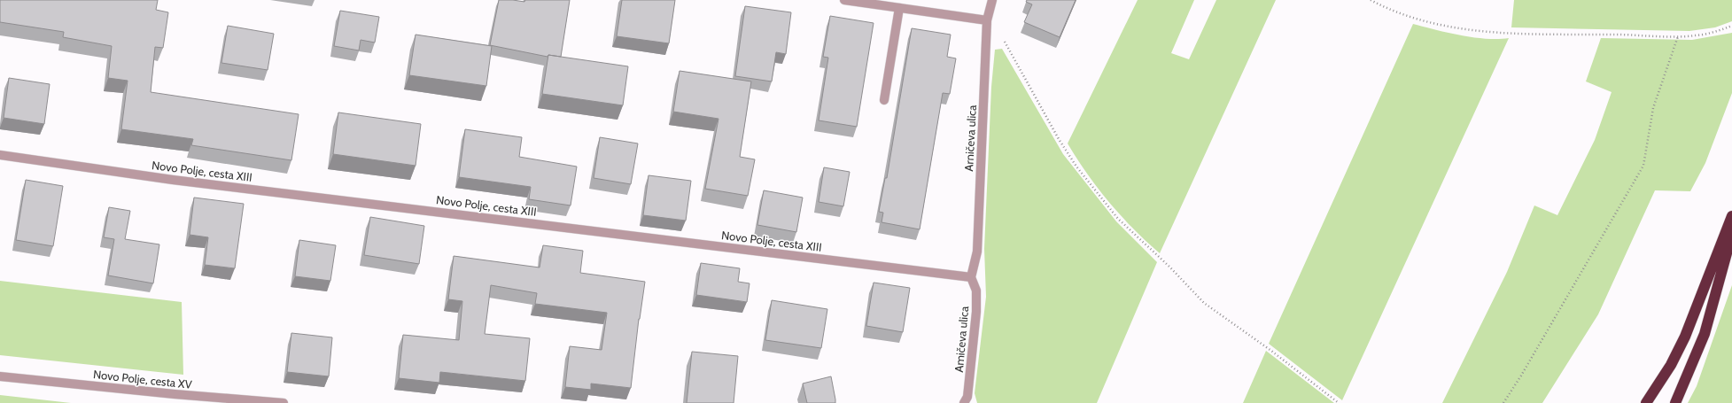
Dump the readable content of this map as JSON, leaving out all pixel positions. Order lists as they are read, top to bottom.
{
  "streets": {
    "street": [
      "Arničeva ulica",
      "Novo Polje, cesta XIII",
      "Amičeva ulica",
      "Novo Polje, cesta XV"
    ]
  },
  "crossings": [
    ["Arničeva ulica", "Novo Polje, cesta XIII"],
    ["Arničeva ulica", "Amičeva ulica"],
    ["Novo Polje, cesta XIII", "Amičeva ulica"]
  ]
}
